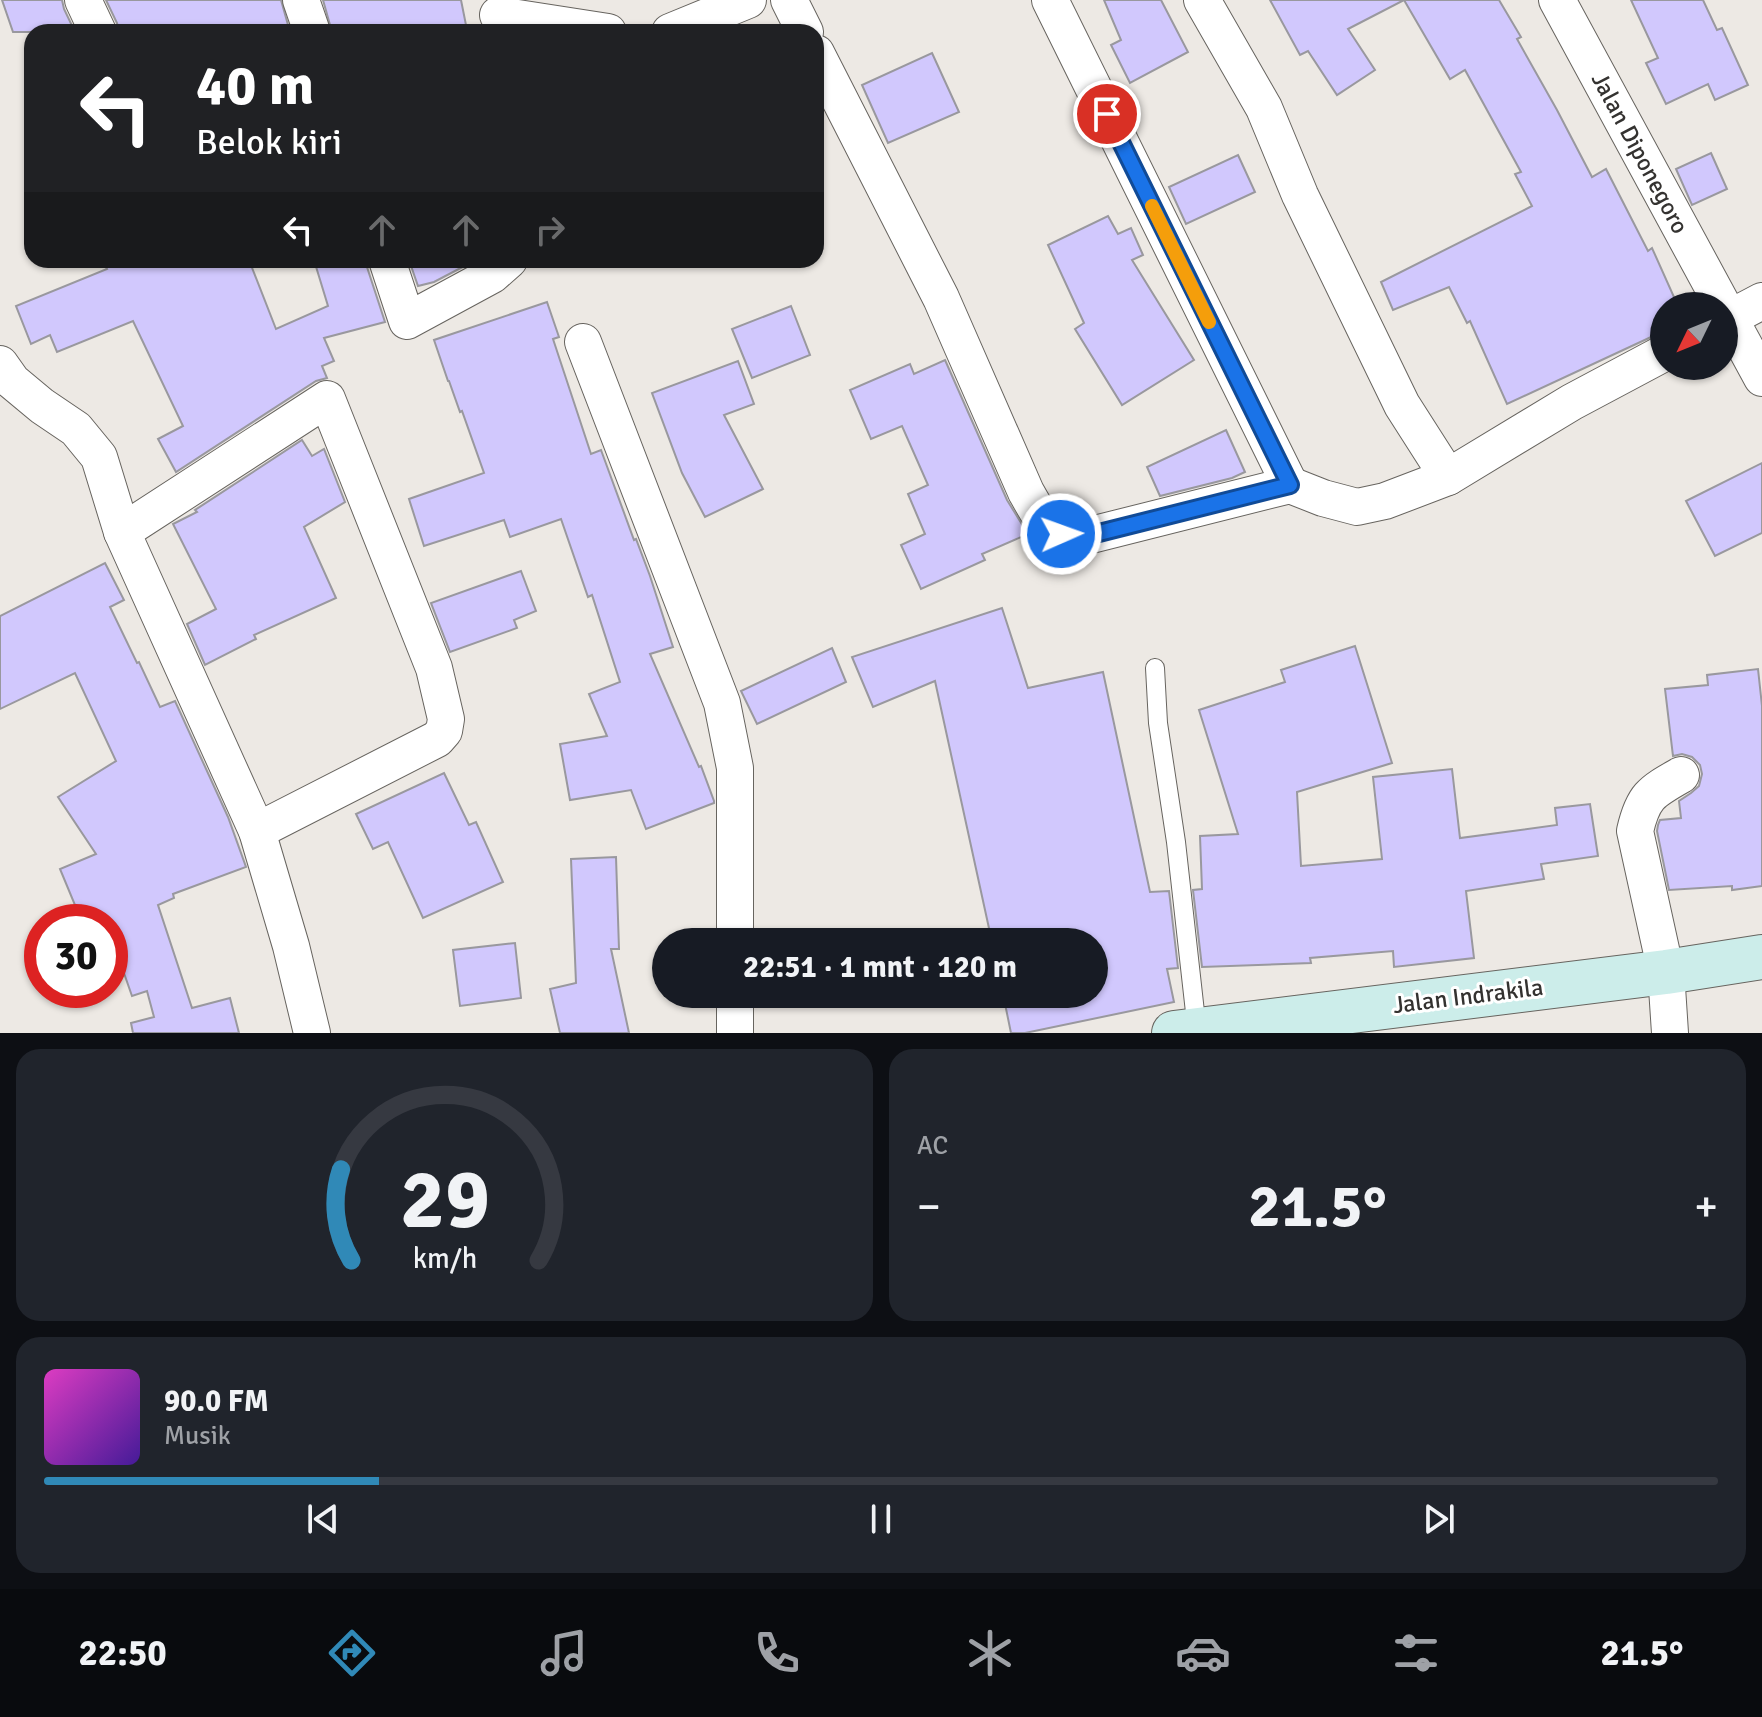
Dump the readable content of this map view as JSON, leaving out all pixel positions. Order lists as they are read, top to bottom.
{
  "streets": {
    "street": ["Jalan Diponegoro", "Jalan Indrakila"]
  },
  "north": "bottom left",
  "page": {
    "turn": ["40 m", "Belok kiri"],
    "limit": "30",
    "trip": "22:51 · 1 mnt · 120 m",
    "tile": "AC",
    "heat": ["−", "21.5°", "+"],
    "song": ["90.0 FM", "Musik"],
    "tabs": ["22:50", "21.5°"],
    "gauge": ["29", "km/h"]
  }
}
